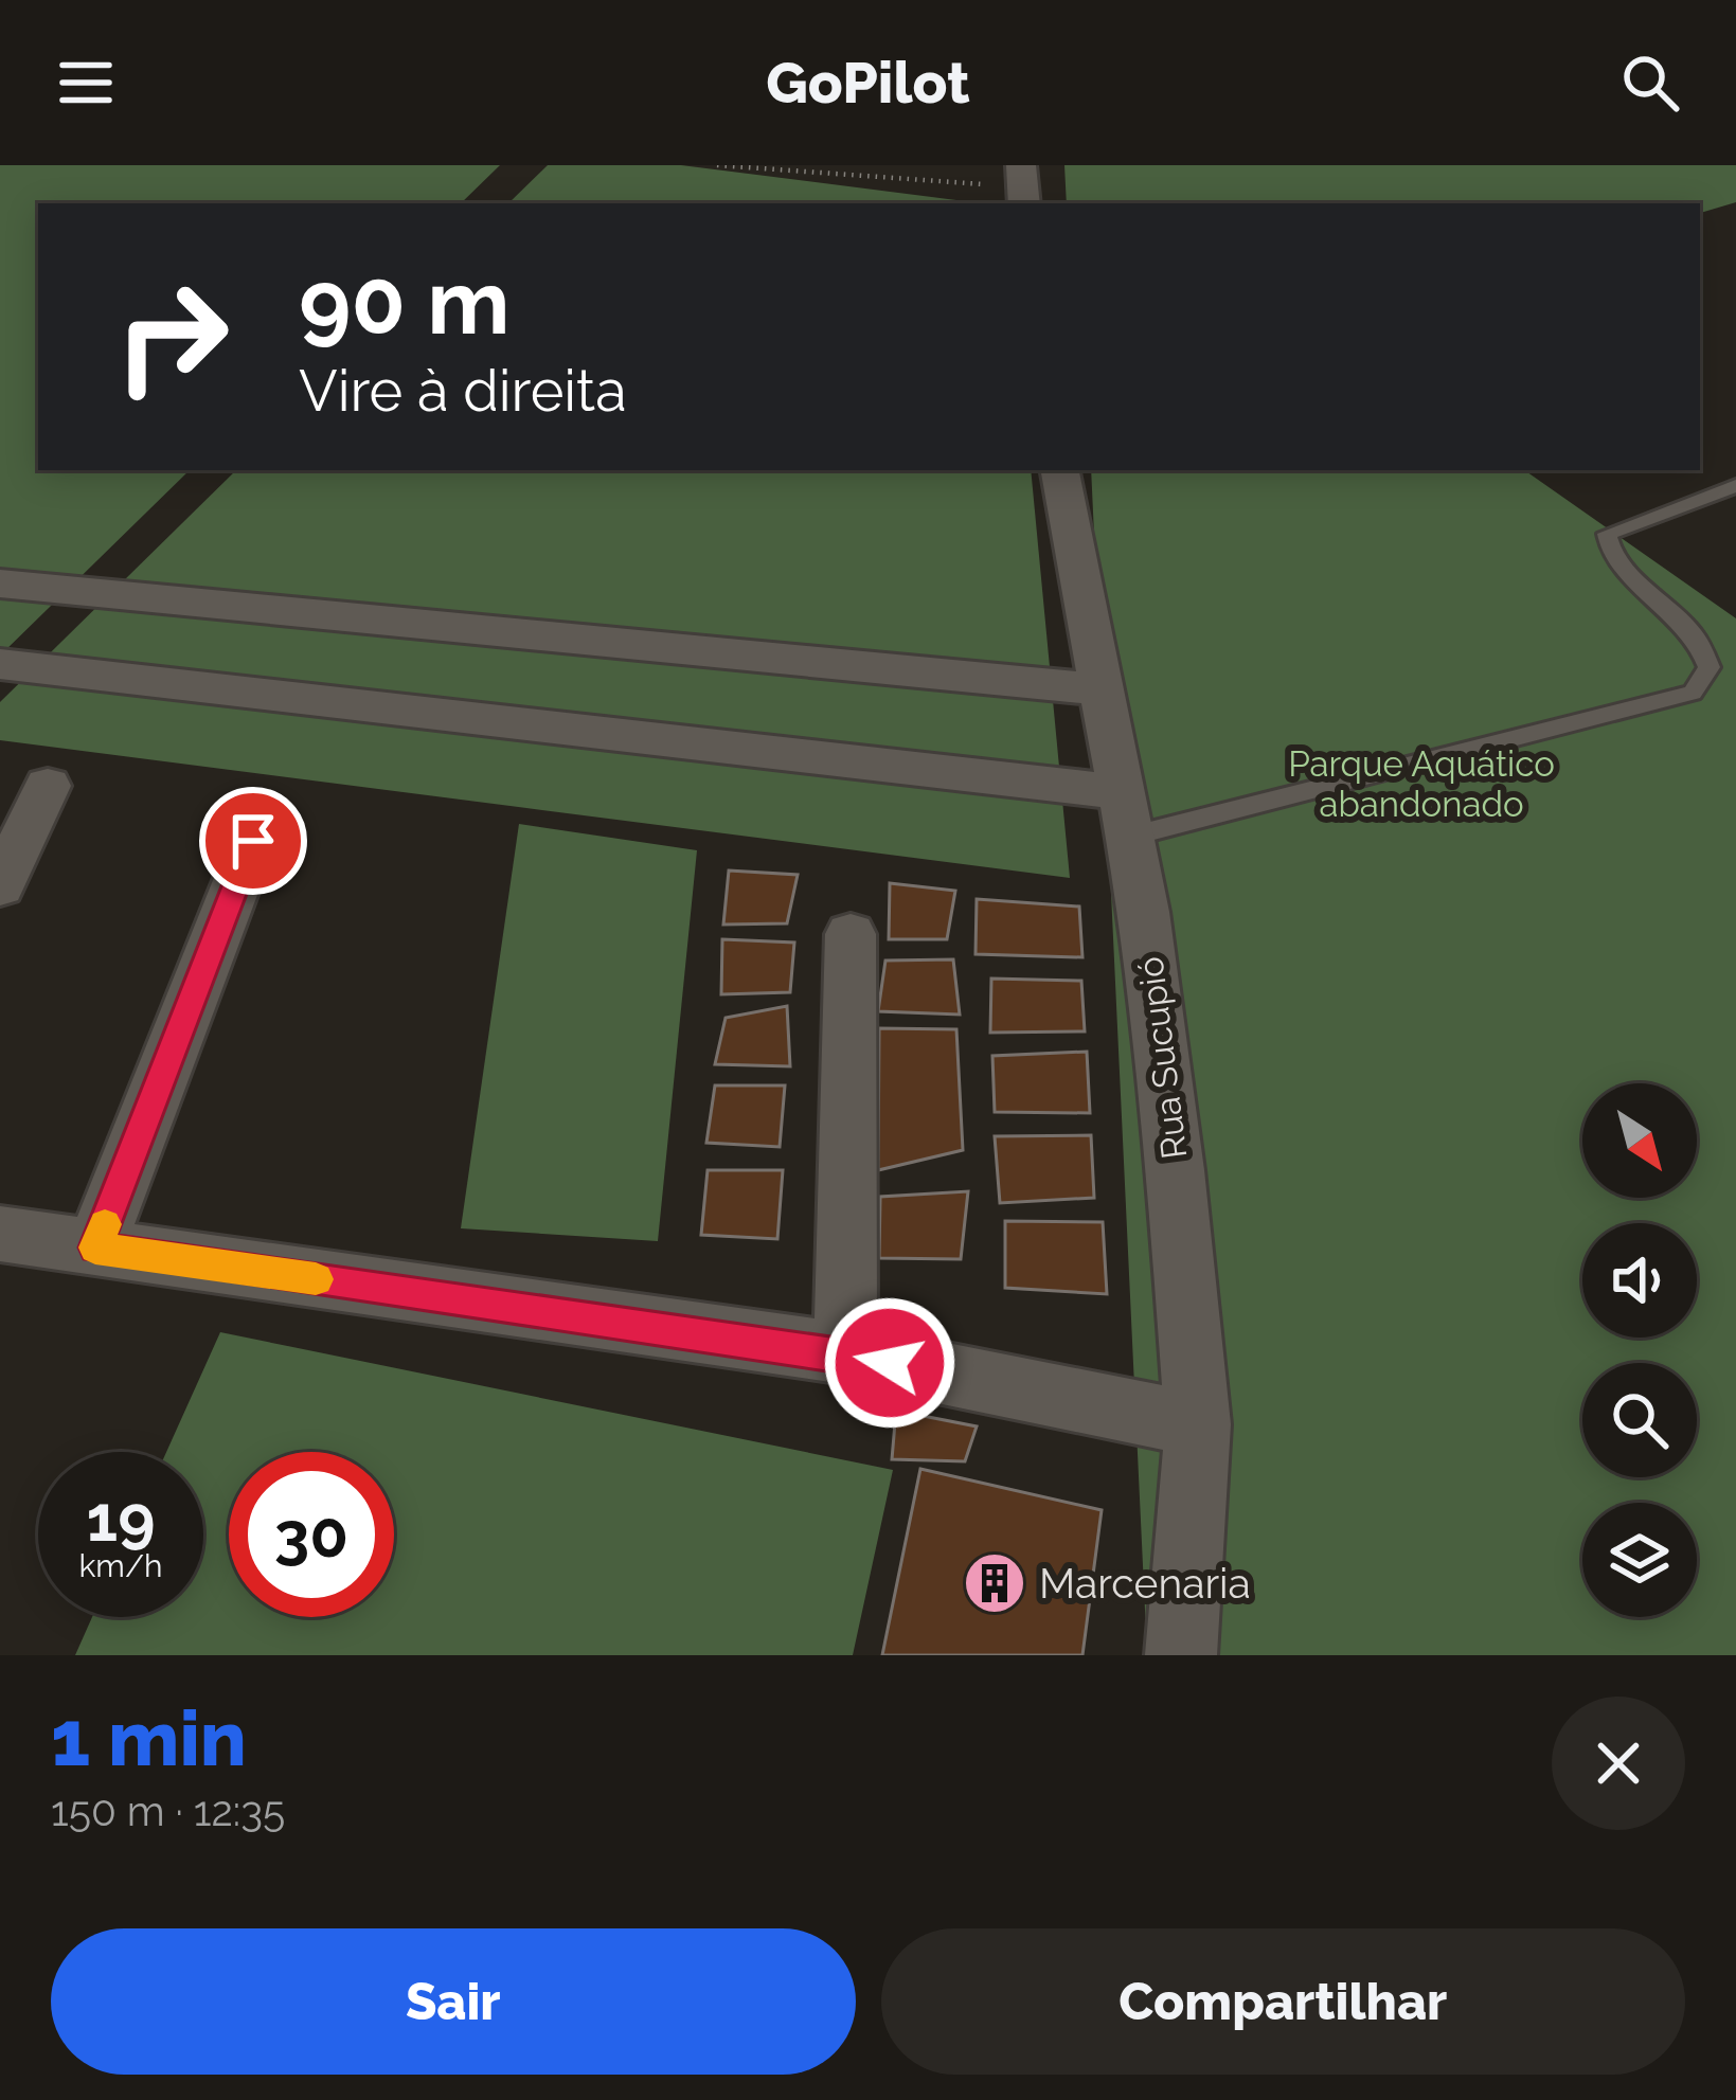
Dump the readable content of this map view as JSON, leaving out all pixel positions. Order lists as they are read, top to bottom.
{
  "streets": {
    "street": ["Rua Sucupió"]
  },
  "parks": ["Parque Aquático abandonado"],
  "places": {
    "building": ["Marcenaria"]
  },
  "north": "bottom right",
  "page": {
    "header": "GoPilot",
    "turn": ["90 m", "Vire à direita"],
    "speed": "19 km/h",
    "limit": "30",
    "heading": ["1 min", "150 m · 12:35"],
    "buttons": ["Sair", "Compartilhar"]
  }
}
